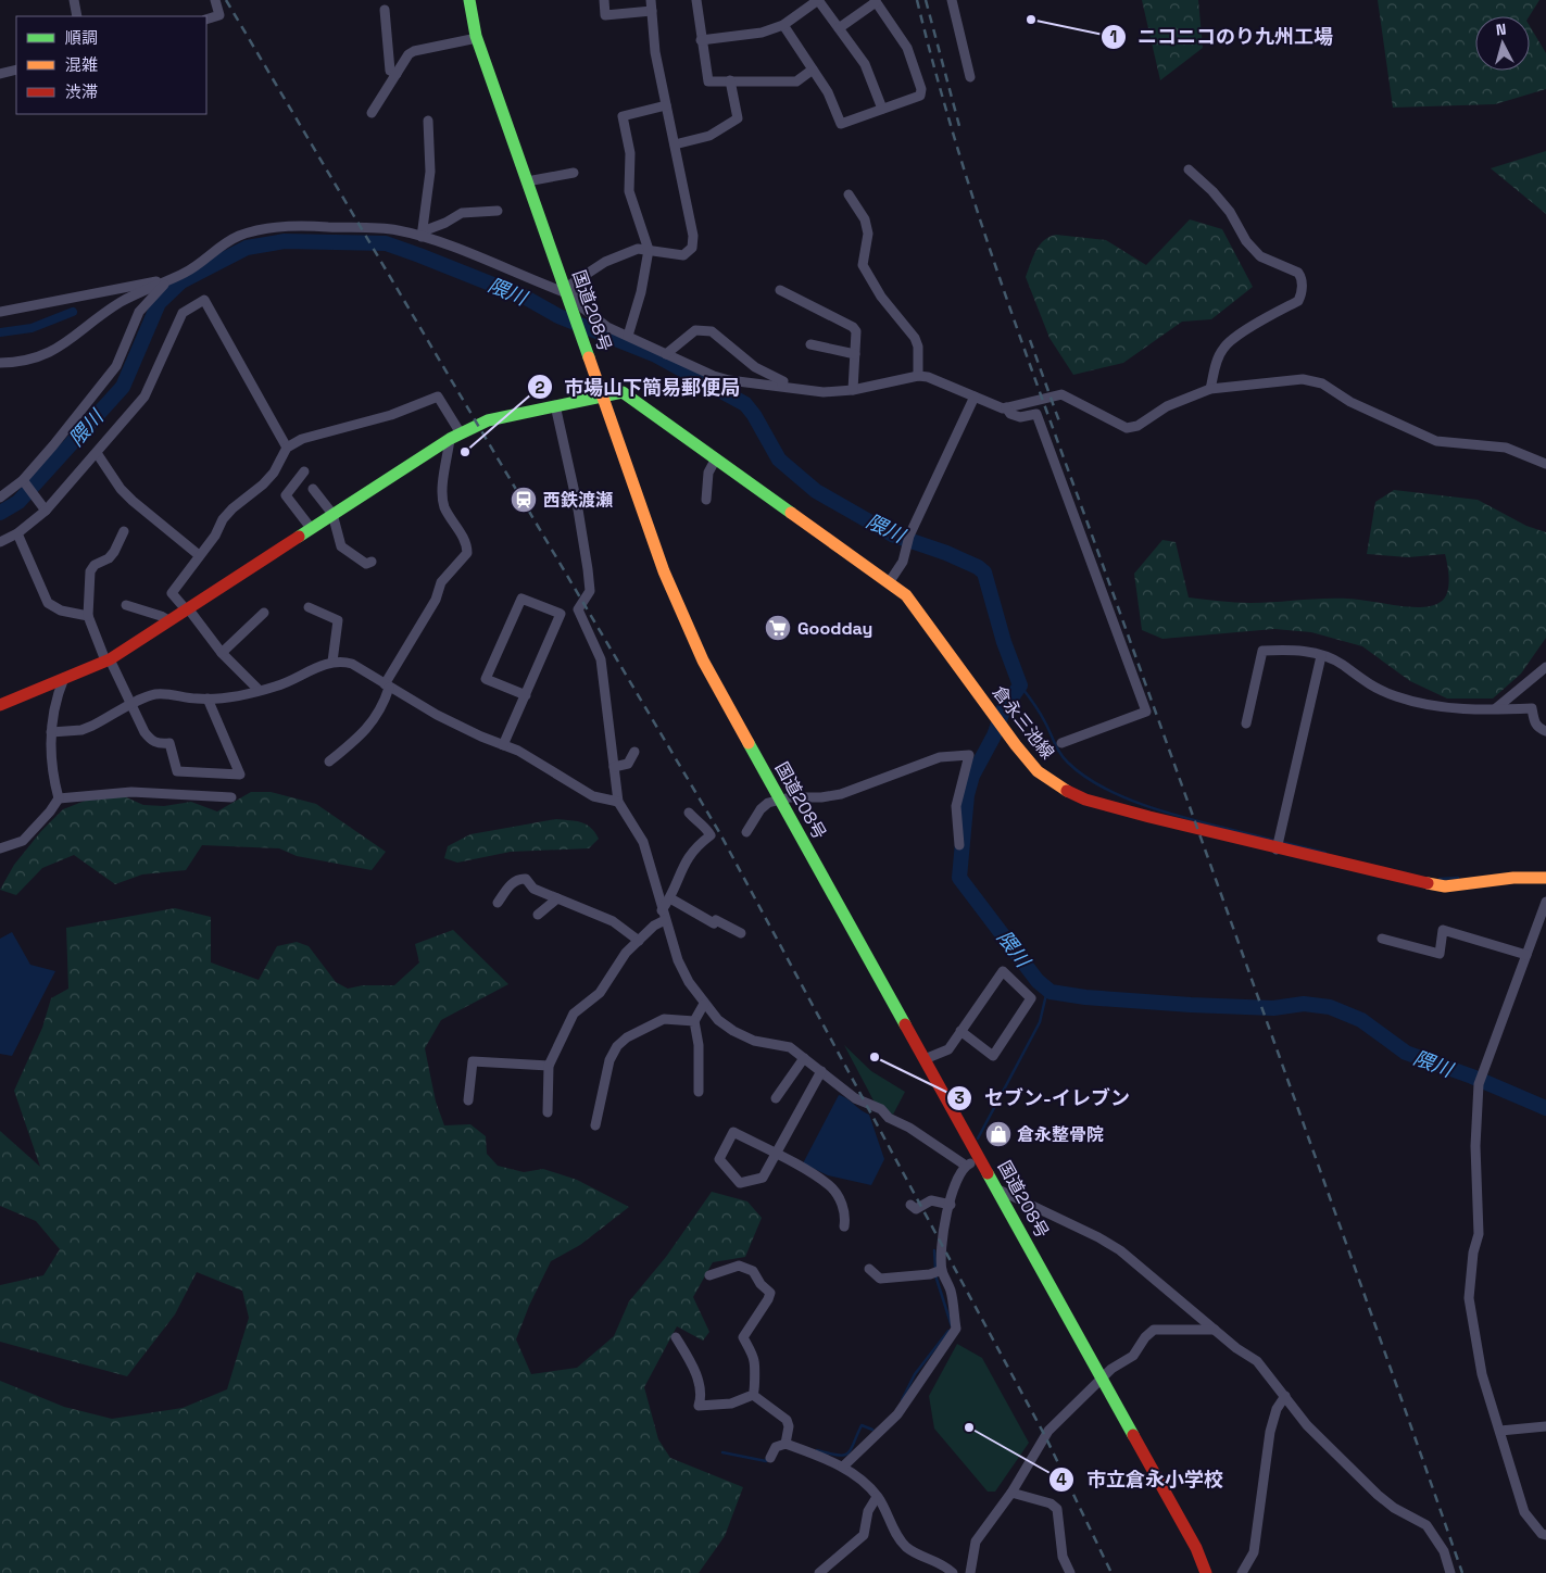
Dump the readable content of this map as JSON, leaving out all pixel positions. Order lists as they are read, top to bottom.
{
  "streets": {
    "main road": ["国道208号", "倉永三池線"]
  },
  "crossings": [
    ["国道208号", "倉永三池線"]
  ],
  "water": ["隈川"],
  "places": {
    "other": [
      "ニコニコのり九州工場",
      "市場山下簡易郵便局",
      "セブン-イレブン",
      "市立倉永小学校"
    ],
    "station": ["西鉄渡瀬"],
    "supermarket": ["Goodday"],
    "shop": ["倉永整骨院"]
  },
  "legend": ["順調", "混雑", "渋滞"],
  "north": "top"
}
